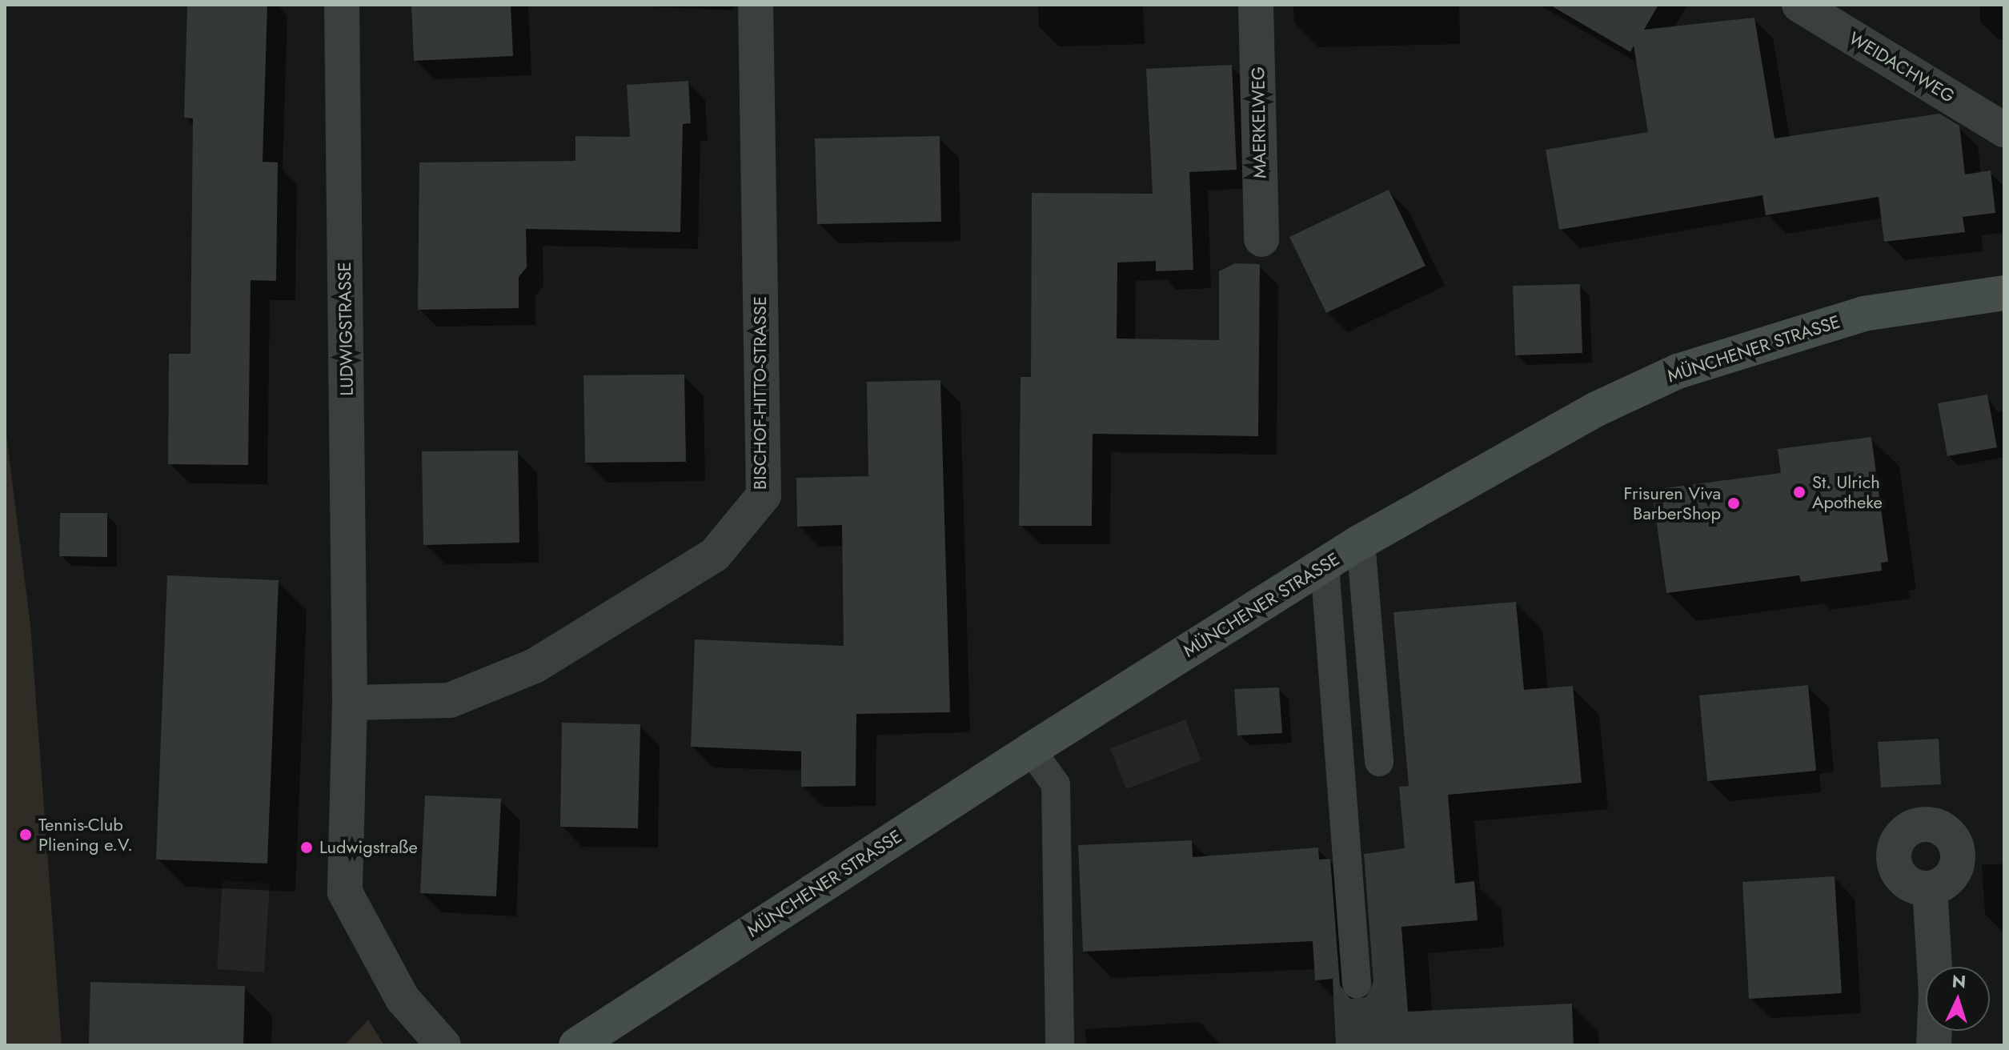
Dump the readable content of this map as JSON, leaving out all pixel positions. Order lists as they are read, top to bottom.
{
  "streets": {
    "main road": ["MÜNCHENER STRASSE"],
    "street": [
      "WEIDACHWEG",
      "MAERKELWEG",
      "LUDWIGSTRASSE",
      "BISCHOF-HITTO-STRASSE"
    ]
  },
  "crossings": [
    ["LUDWIGSTRASSE", "BISCHOF-HITTO-STRASSE"]
  ],
  "places": [
    "St. Ulrich Apotheke",
    "Frisuren Viva BarberShop",
    "Tennis-Club Pliening e.V.",
    "Ludwigstraße"
  ],
  "north": "top"
}
